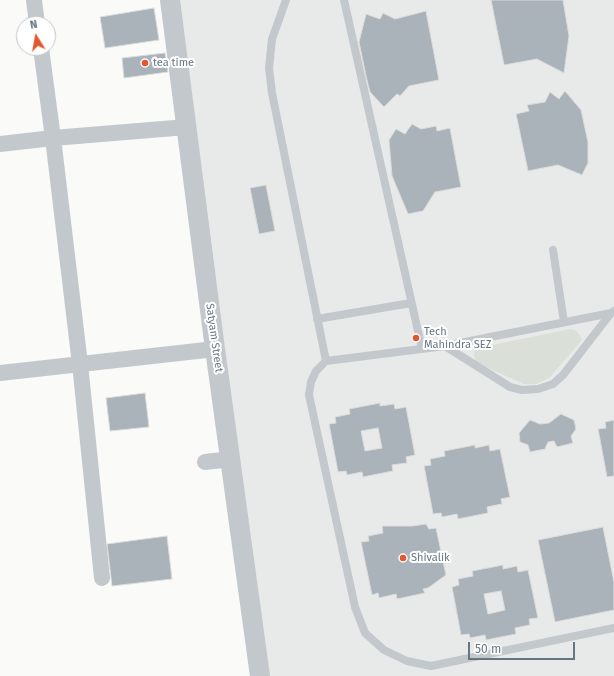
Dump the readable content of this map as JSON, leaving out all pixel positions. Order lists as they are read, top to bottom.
{
  "streets": {
    "street": ["Satyam Street"]
  },
  "places": ["tea time", "Tech Mahindra SEZ", "Shivalik"],
  "scale_bar": "50 m",
  "north": "top"
}
